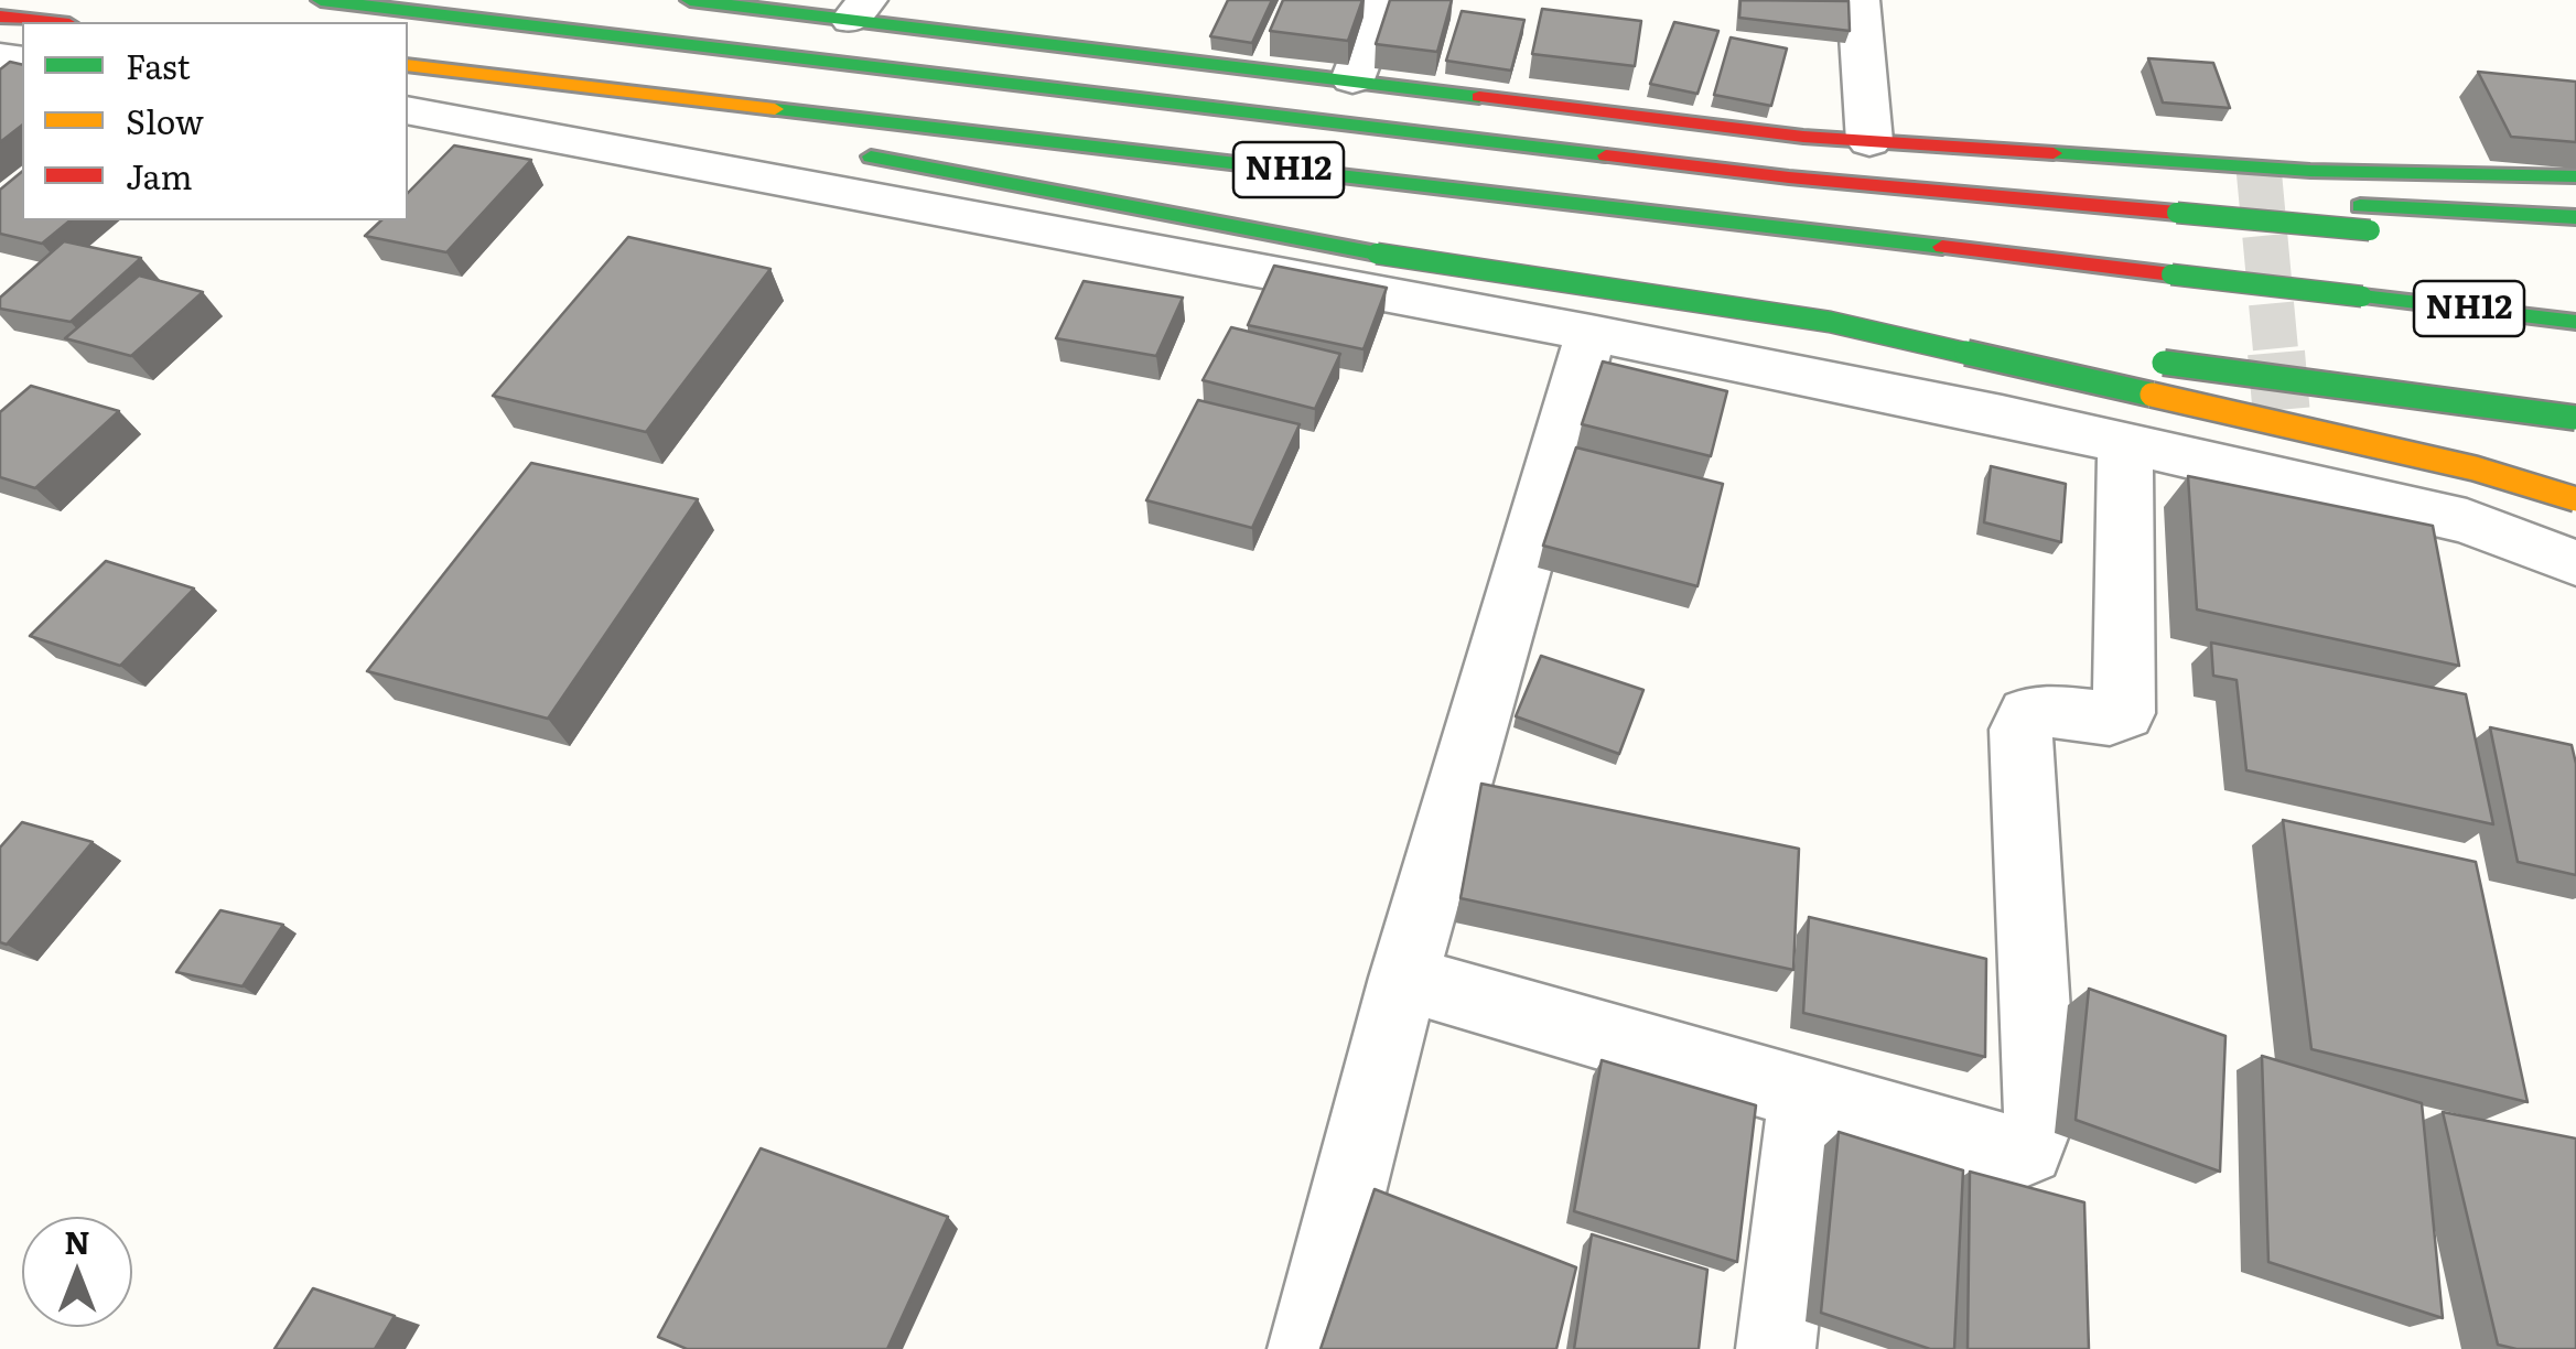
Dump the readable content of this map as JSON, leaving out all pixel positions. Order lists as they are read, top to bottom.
{
  "streets": {
    "main road": ["NH12"]
  },
  "legend": ["Fast", "Slow", "Jam"],
  "north": "top"
}
